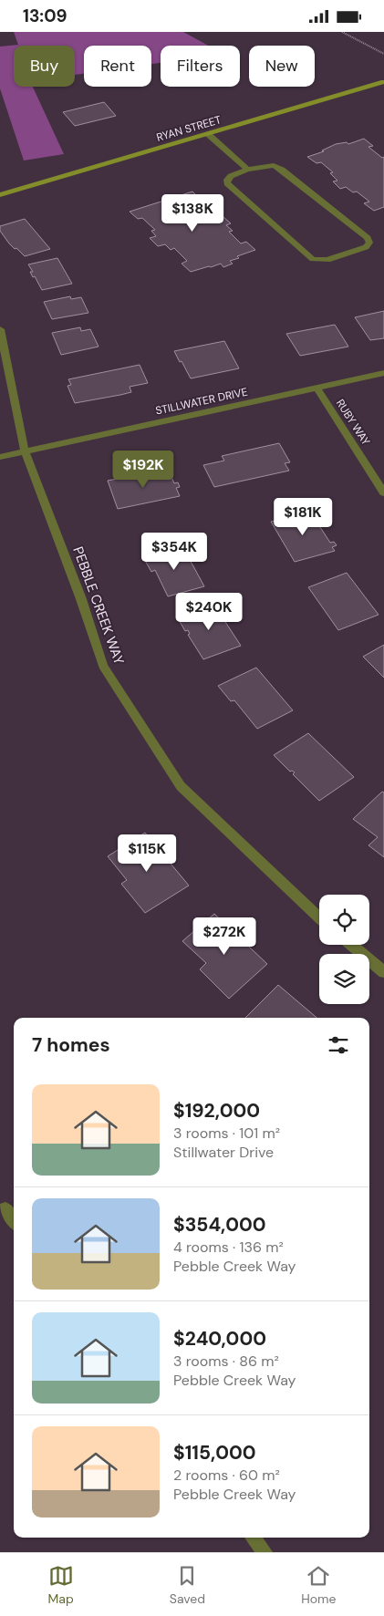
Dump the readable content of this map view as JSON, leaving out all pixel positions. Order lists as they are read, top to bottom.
{
  "streets": {
    "street": [
      "RYAN STREET",
      "STILLWATER DRIVE",
      "RUBY WAY",
      "PEBBLE CREEK WAY"
    ]
  },
  "crossings": [
    ["STILLWATER DRIVE", "RUBY WAY"],
    ["STILLWATER DRIVE", "PEBBLE CREEK WAY"]
  ],
  "page": {
    "status": "13:09",
    "chip": [
      "Buy",
      "Rent",
      "Filters",
      "New"
    ],
    "price": [
      "$138K",
      "$192K",
      "$181K",
      "$354K",
      "$240K",
      "$115K",
      "$272K"
    ],
    "heading": "7 homes",
    "list": [
      {
        "name": "$192,000",
        "note": "3 rooms · 101 m² · Stillwater Drive"
      },
      {
        "name": "$354,000",
        "note": "4 rooms · 136 m² · Pebble Creek Way"
      },
      {
        "name": "$240,000",
        "note": "3 rooms · 86 m² · Pebble Creek Way"
      },
      {
        "name": "$115,000",
        "note": "2 rooms · 60 m² · Pebble Creek Way"
      }
    ],
    "tabs": ["Map", "Saved", "Home"]
  }
}
